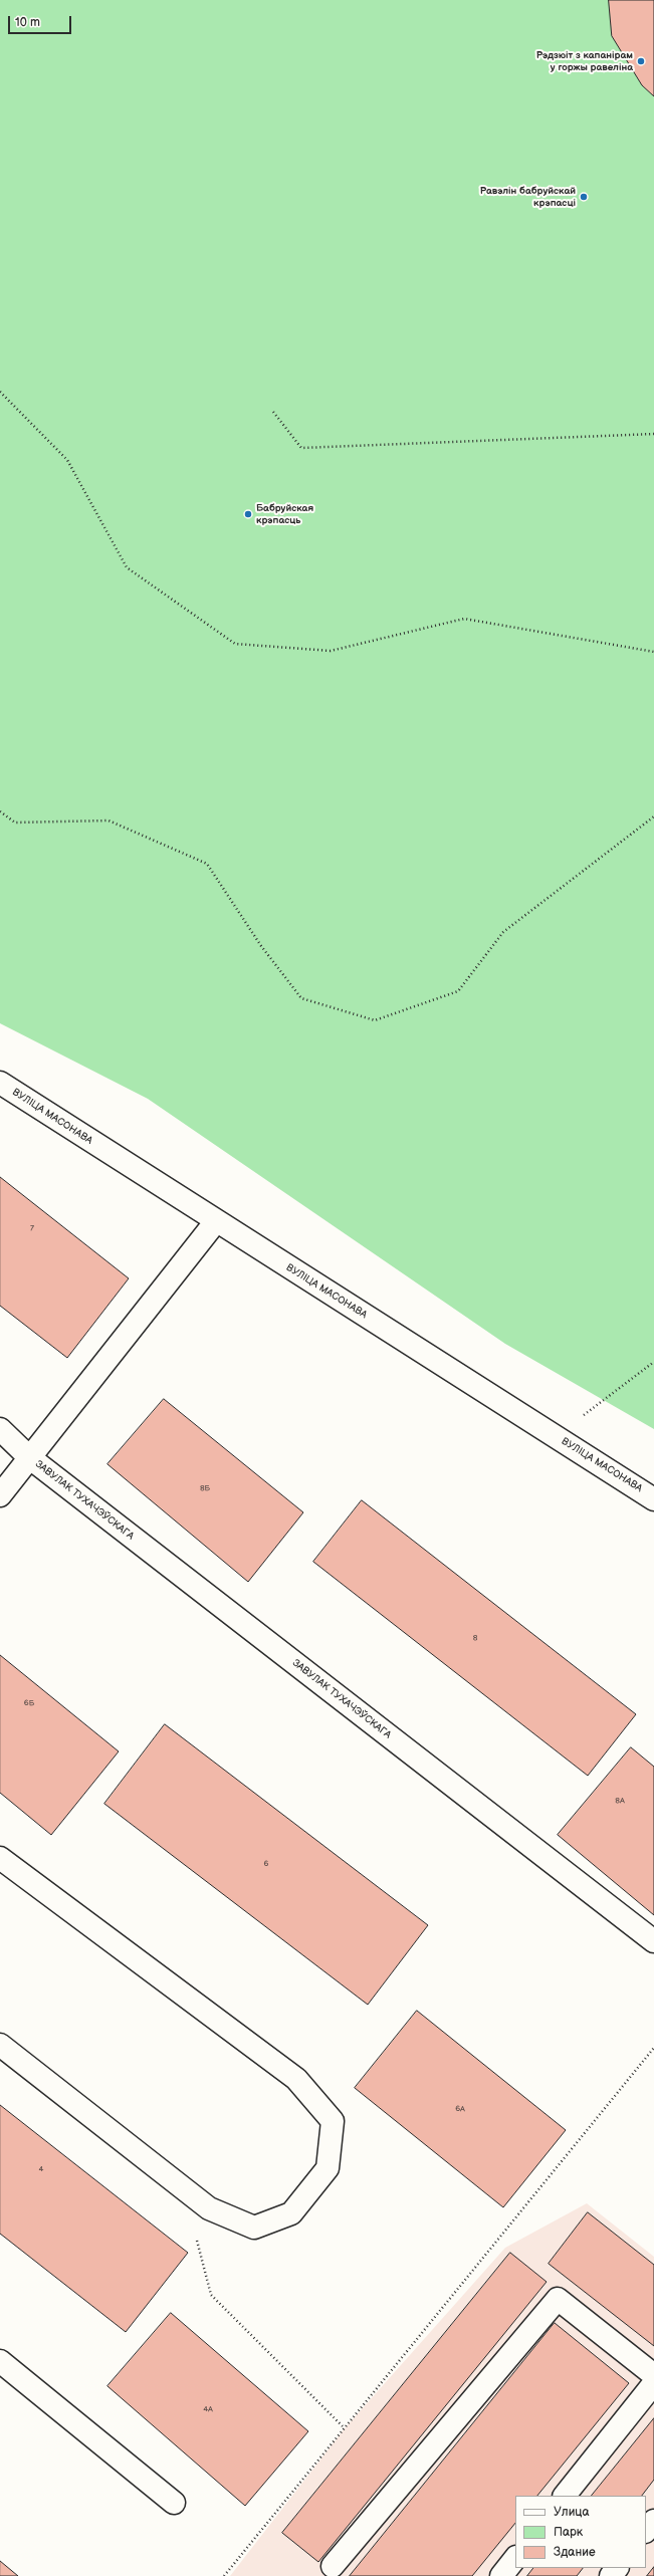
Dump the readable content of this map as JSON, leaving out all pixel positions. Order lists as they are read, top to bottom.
{
  "streets": {
    "street": ["ВУЛІЦА МАСОНАВА", "ЗАВУЛАК ТУХАЧЭЎСКАГА"]
  },
  "crossings": [
    ["ВУЛІЦА МАСОНАВА", "ЗАВУЛАК ТУХАЧЭЎСКАГА"]
  ],
  "places": ["Рэдзюіт з капанірам у горжы равеліна", "Равэлін бабруйскай крэпасці", "Бабруйская крэпасць"],
  "house_numbers": [
    "7",
    "8Б",
    "8",
    "6Б",
    "8А",
    "6",
    "6А",
    "4",
    "4А"
  ],
  "legend": ["Улица", "Парк", "Здание"],
  "scale_bar": "10 m"
}
